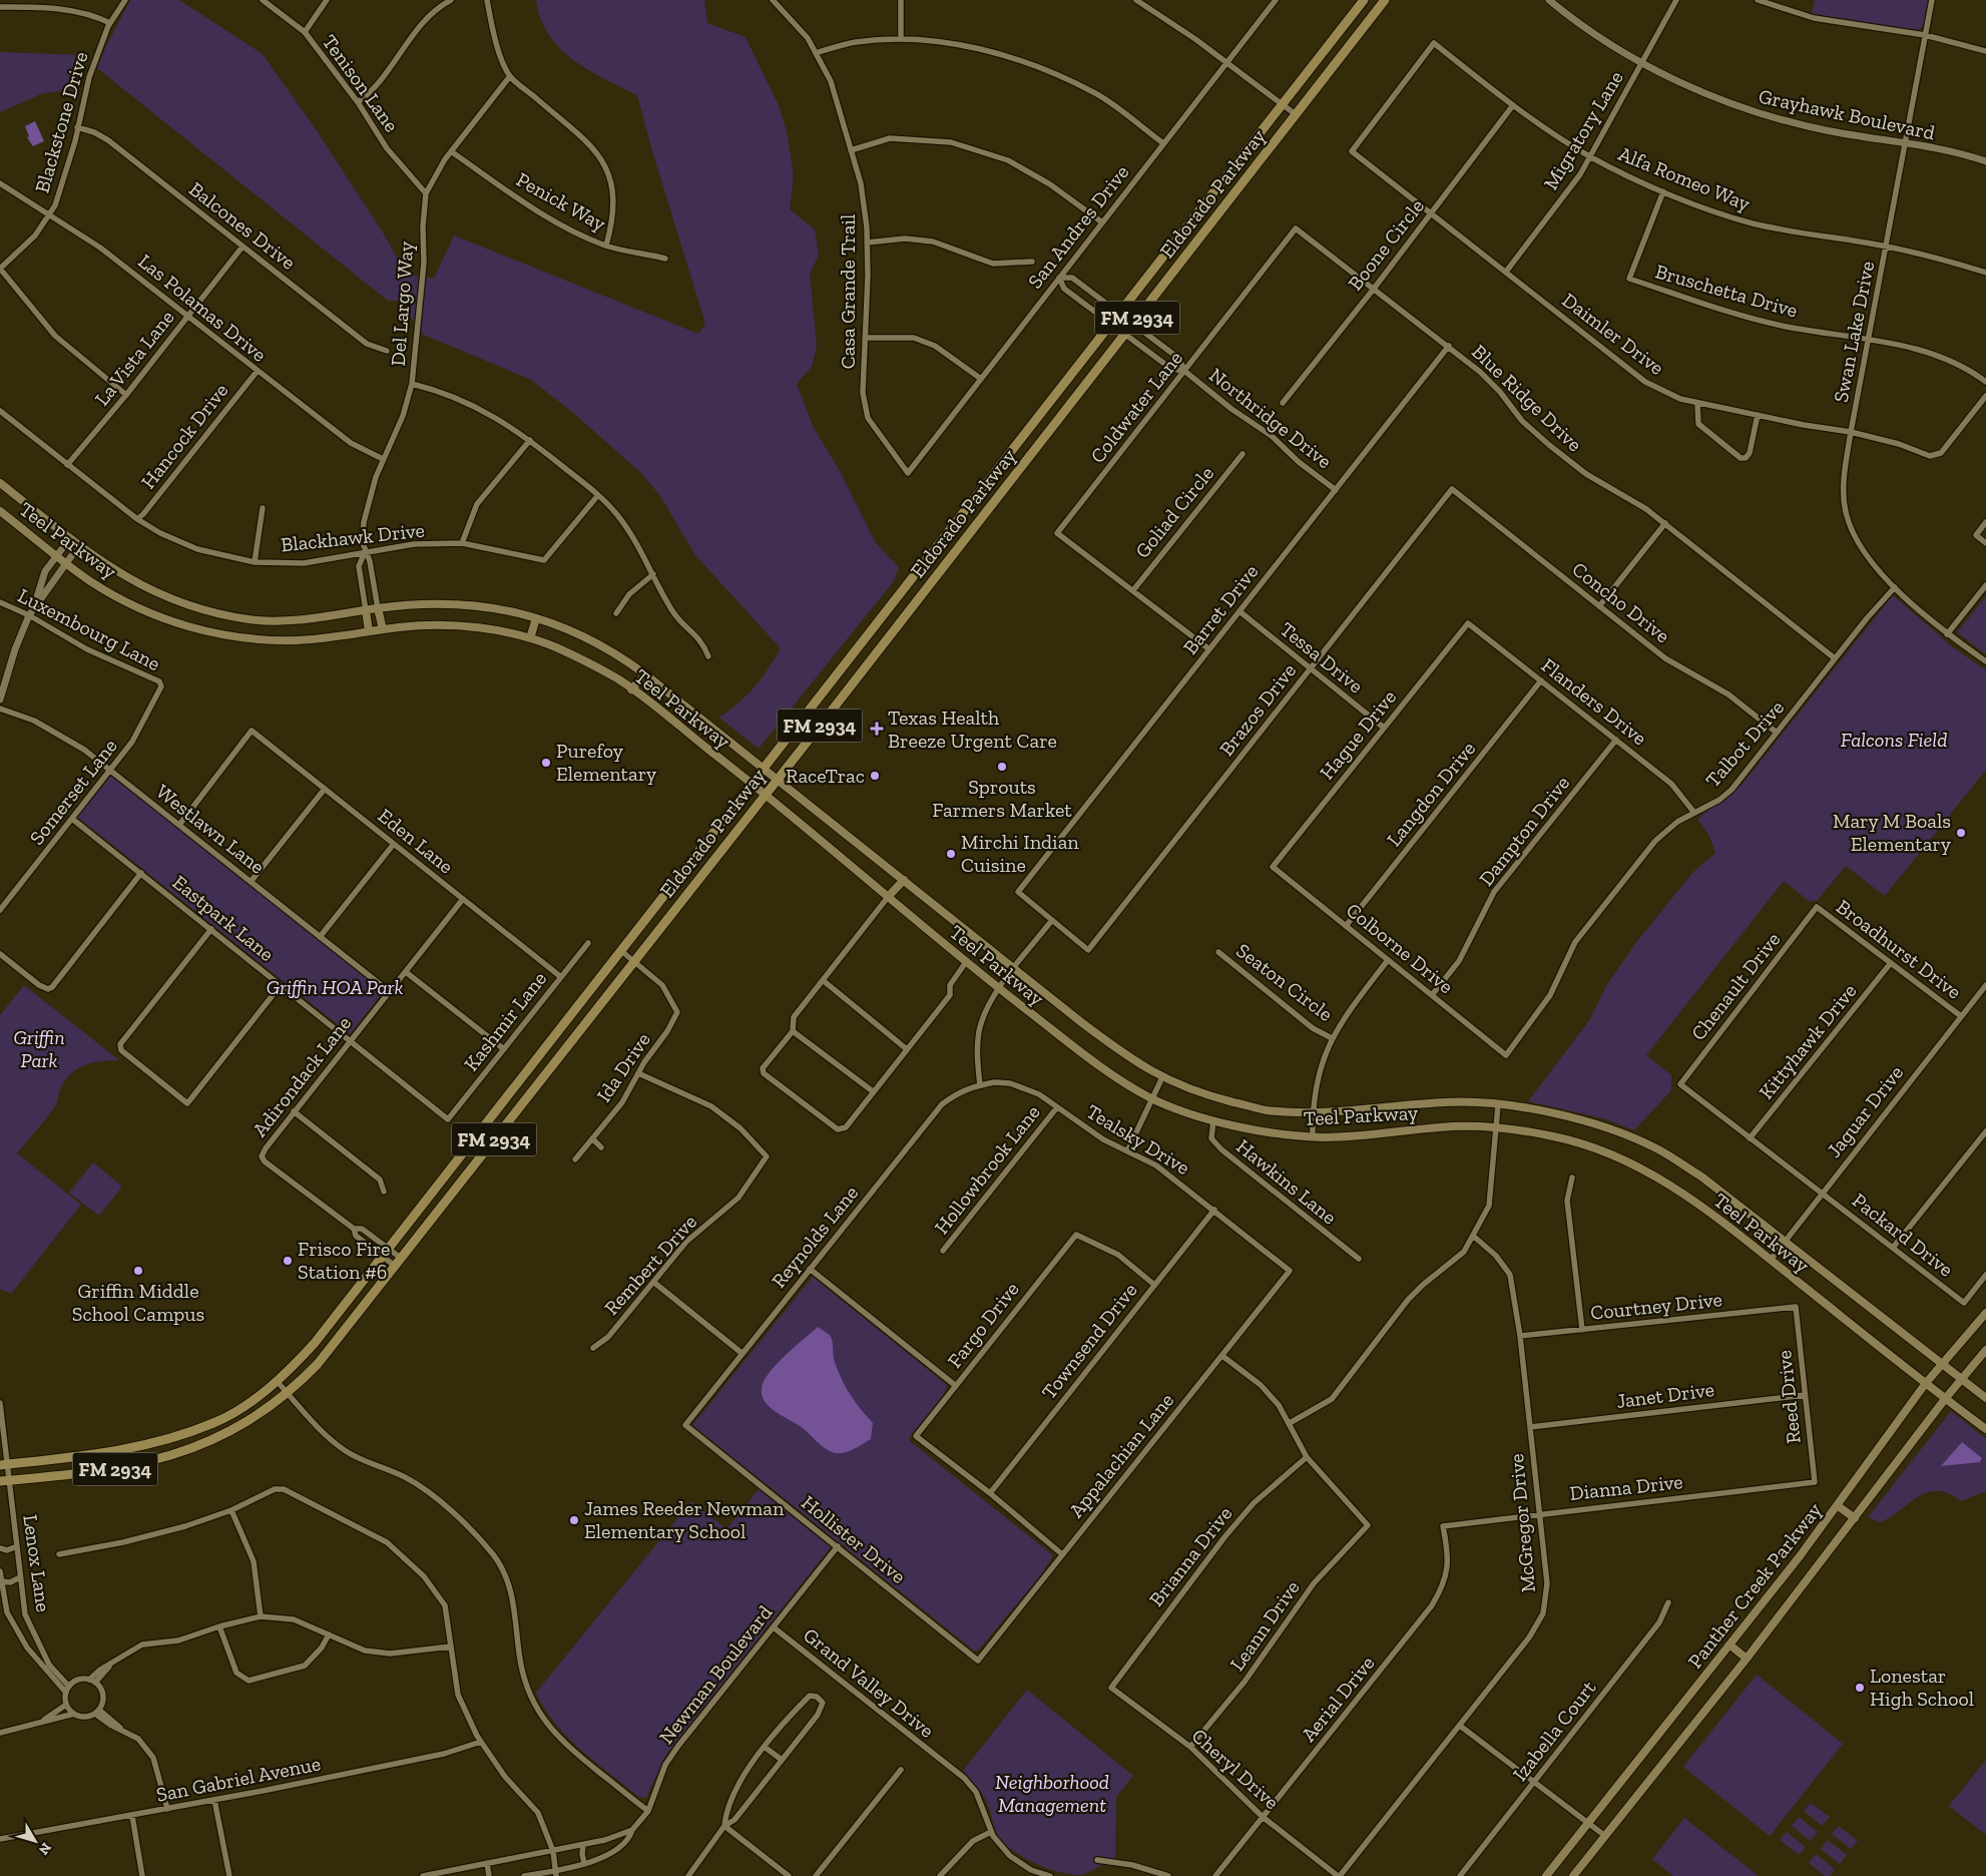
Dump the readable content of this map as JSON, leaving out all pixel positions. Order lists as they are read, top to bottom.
{
  "streets": {
    "main road": [
      "Eldorado Parkway",
      "FM 2934",
      "Teel Parkway",
      "Panther Creek Parkway"
    ],
    "street": [
      "Tenison Lane",
      "Grayhawk Boulevard",
      "Blackstone Drive",
      "Migratory Lane",
      "Alfa Romeo Way",
      "Penick Way",
      "Balcones Drive",
      "San Andres Drive",
      "Boone Circle",
      "Bruschetta Drive",
      "Casa Grande Trail",
      "Del Largo Way",
      "Las Polamas Drive",
      "Swan Lake Drive",
      "Daimler Drive",
      "La Vista Lane",
      "Blue Ridge Drive",
      "Coldwater Lane",
      "Northridge Drive",
      "Hancock Drive",
      "Goliad Circle",
      "Blackhawk Drive",
      "Concho Drive",
      "Barret Drive",
      "Luxembourg Lane",
      "Tessa Drive",
      "Flanders Drive",
      "Brazos Drive",
      "Hague Drive",
      "Talbot Drive",
      "Somerset Lane",
      "Langdon Drive",
      "Westlawn Lane",
      "Dampton Drive",
      "Eden Lane",
      "Eastpark Lane",
      "Colborne Drive",
      "Broadhurst Drive",
      "Seaton Circle",
      "Chenault Drive",
      "Kashmir Lane",
      "Kittyhawk Drive",
      "Ida Drive",
      "Adirondack Lane",
      "Jaguar Drive",
      "Tealsky Drive",
      "Hollowbrook Lane",
      "Hawkins Lane",
      "Packard Drive",
      "Reynolds Lane",
      "Rembert Drive",
      "Courtney Drive",
      "Fargo Drive",
      "Townsend Drive",
      "Janet Drive",
      "Reed Drive",
      "Appalachian Lane",
      "Dianna Drive",
      "McGregor Drive",
      "Hollister Drive",
      "Brianna Drive",
      "Lenox Lane",
      "Leann Drive",
      "Newman Boulevard",
      "Grand Valley Drive",
      "Aerial Drive",
      "Izabella Court",
      "Cheryl Drive",
      "San Gabriel Avenue"
    ]
  },
  "crossings": [
    ["Tenison Lane", "Del Largo Way"],
    ["Grayhawk Boulevard", "Migratory Lane"],
    ["Grayhawk Boulevard", "Swan Lake Drive"],
    ["Blackstone Drive", "Balcones Drive"],
    ["Blackstone Drive", "Las Polamas Drive"],
    ["Migratory Lane", "Alfa Romeo Way"],
    ["Migratory Lane", "Daimler Drive"],
    ["Alfa Romeo Way", "Boone Circle"],
    ["Alfa Romeo Way", "Bruschetta Drive"],
    ["Alfa Romeo Way", "Swan Lake Drive"],
    ["Alfa Romeo Way", "Daimler Drive"],
    ["Eldorado Parkway", "Northridge Drive"],
    ["Eldorado Parkway", "Teel Parkway"],
    ["Eldorado Parkway", "Ida Drive"],
    ["Eldorado Parkway", "Lenox Lane"],
    ["Penick Way", "Del Largo Way"],
    ["Balcones Drive", "La Vista Lane"],
    ["San Andres Drive", "Casa Grande Trail"],
    ["San Andres Drive", "Northridge Drive"],
    ["Boone Circle", "Daimler Drive"],
    ["Boone Circle", "Blue Ridge Drive"],
    ["Bruschetta Drive", "Swan Lake Drive"],
    ["Del Largo Way", "Las Polamas Drive"],
    ["Del Largo Way", "Blackhawk Drive"],
    ["Del Largo Way", "Teel Parkway"],
    ["Las Polamas Drive", "La Vista Lane"],
    ["Las Polamas Drive", "Hancock Drive"],
    ["Swan Lake Drive", "Daimler Drive"],
    ["Swan Lake Drive", "Talbot Drive"],
    ["La Vista Lane", "Blackhawk Drive"],
    ["Blue Ridge Drive", "Coldwater Lane"],
    ["Blue Ridge Drive", "Barret Drive"],
    ["Blue Ridge Drive", "Talbot Drive"],
    ["Coldwater Lane", "Northridge Drive"],
    ["Coldwater Lane", "Goliad Circle"],
    ["Northridge Drive", "Barret Drive"],
    ["Hancock Drive", "Blackhawk Drive"],
    ["Teel Parkway", "Jaguar Drive"],
    ["Teel Parkway", "Hawkins Lane"],
    ["Teel Parkway", "Panther Creek Parkway"],
    ["Concho Drive", "Brazos Drive"],
    ["Concho Drive", "Talbot Drive"],
    ["Barret Drive", "Tessa Drive"],
    ["Barret Drive", "Brazos Drive"],
    ["Luxembourg Lane", "Somerset Lane"],
    ["Tessa Drive", "Brazos Drive"],
    ["Tessa Drive", "Hague Drive"],
    ["Flanders Drive", "Hague Drive"],
    ["Flanders Drive", "Talbot Drive"],
    ["Flanders Drive", "Langdon Drive"],
    ["Flanders Drive", "Dampton Drive"],
    ["Hague Drive", "Colborne Drive"],
    ["Talbot Drive", "Colborne Drive"],
    ["Somerset Lane", "Westlawn Lane"],
    ["Somerset Lane", "Eastpark Lane"],
    ["Langdon Drive", "Colborne Drive"],
    ["Westlawn Lane", "Eden Lane"],
    ["Westlawn Lane", "Adirondack Lane"],
    ["Dampton Drive", "Colborne Drive"],
    ["Eden Lane", "Kashmir Lane"],
    ["Eden Lane", "Adirondack Lane"],
    ["Eastpark Lane", "Kashmir Lane"],
    ["Eastpark Lane", "Adirondack Lane"],
    ["Broadhurst Drive", "Chenault Drive"],
    ["Broadhurst Drive", "Kittyhawk Drive"],
    ["Broadhurst Drive", "Jaguar Drive"],
    ["Chenault Drive", "Packard Drive"],
    ["Kittyhawk Drive", "Packard Drive"],
    ["Ida Drive", "Rembert Drive"],
    ["Jaguar Drive", "Packard Drive"],
    ["Tealsky Drive", "Hollowbrook Lane"],
    ["Tealsky Drive", "Reynolds Lane"],
    ["Tealsky Drive", "Townsend Drive"],
    ["Tealsky Drive", "Appalachian Lane"],
    ["Reynolds Lane", "Hollister Drive"],
    ["Courtney Drive", "Reed Drive"],
    ["Courtney Drive", "McGregor Drive"],
    ["Fargo Drive", "Townsend Drive"],
    ["Janet Drive", "Reed Drive"],
    ["Janet Drive", "McGregor Drive"],
    ["Reed Drive", "Dianna Drive"],
    ["Appalachian Lane", "Hollister Drive"],
    ["Dianna Drive", "McGregor Drive"],
    ["Dianna Drive", "Aerial Drive"],
    ["McGregor Drive", "Cheryl Drive"],
    ["Hollister Drive", "Newman Boulevard"],
    ["Brianna Drive", "Leann Drive"],
    ["Brianna Drive", "Cheryl Drive"],
    ["Leann Drive", "Cheryl Drive"],
    ["Newman Boulevard", "Grand Valley Drive"],
    ["Aerial Drive", "Cheryl Drive"]
  ],
  "parks": [
    "Falcons Field",
    "Griffin HOA Park",
    "Griffin Park",
    "Neighborhood Management"
  ],
  "places": {
    "health": ["Texas Health Breeze Urgent Care"],
    "other": [
      "Purefoy Elementary",
      "Sprouts Farmers Market",
      "RaceTrac",
      "Mary M Boals Elementary",
      "Mirchi Indian Cuisine",
      "Frisco Fire Station #6",
      "Griffin Middle School Campus",
      "James Reeder Newman Elementary School",
      "Lonestar High School"
    ]
  },
  "north": "bottom right"
}
